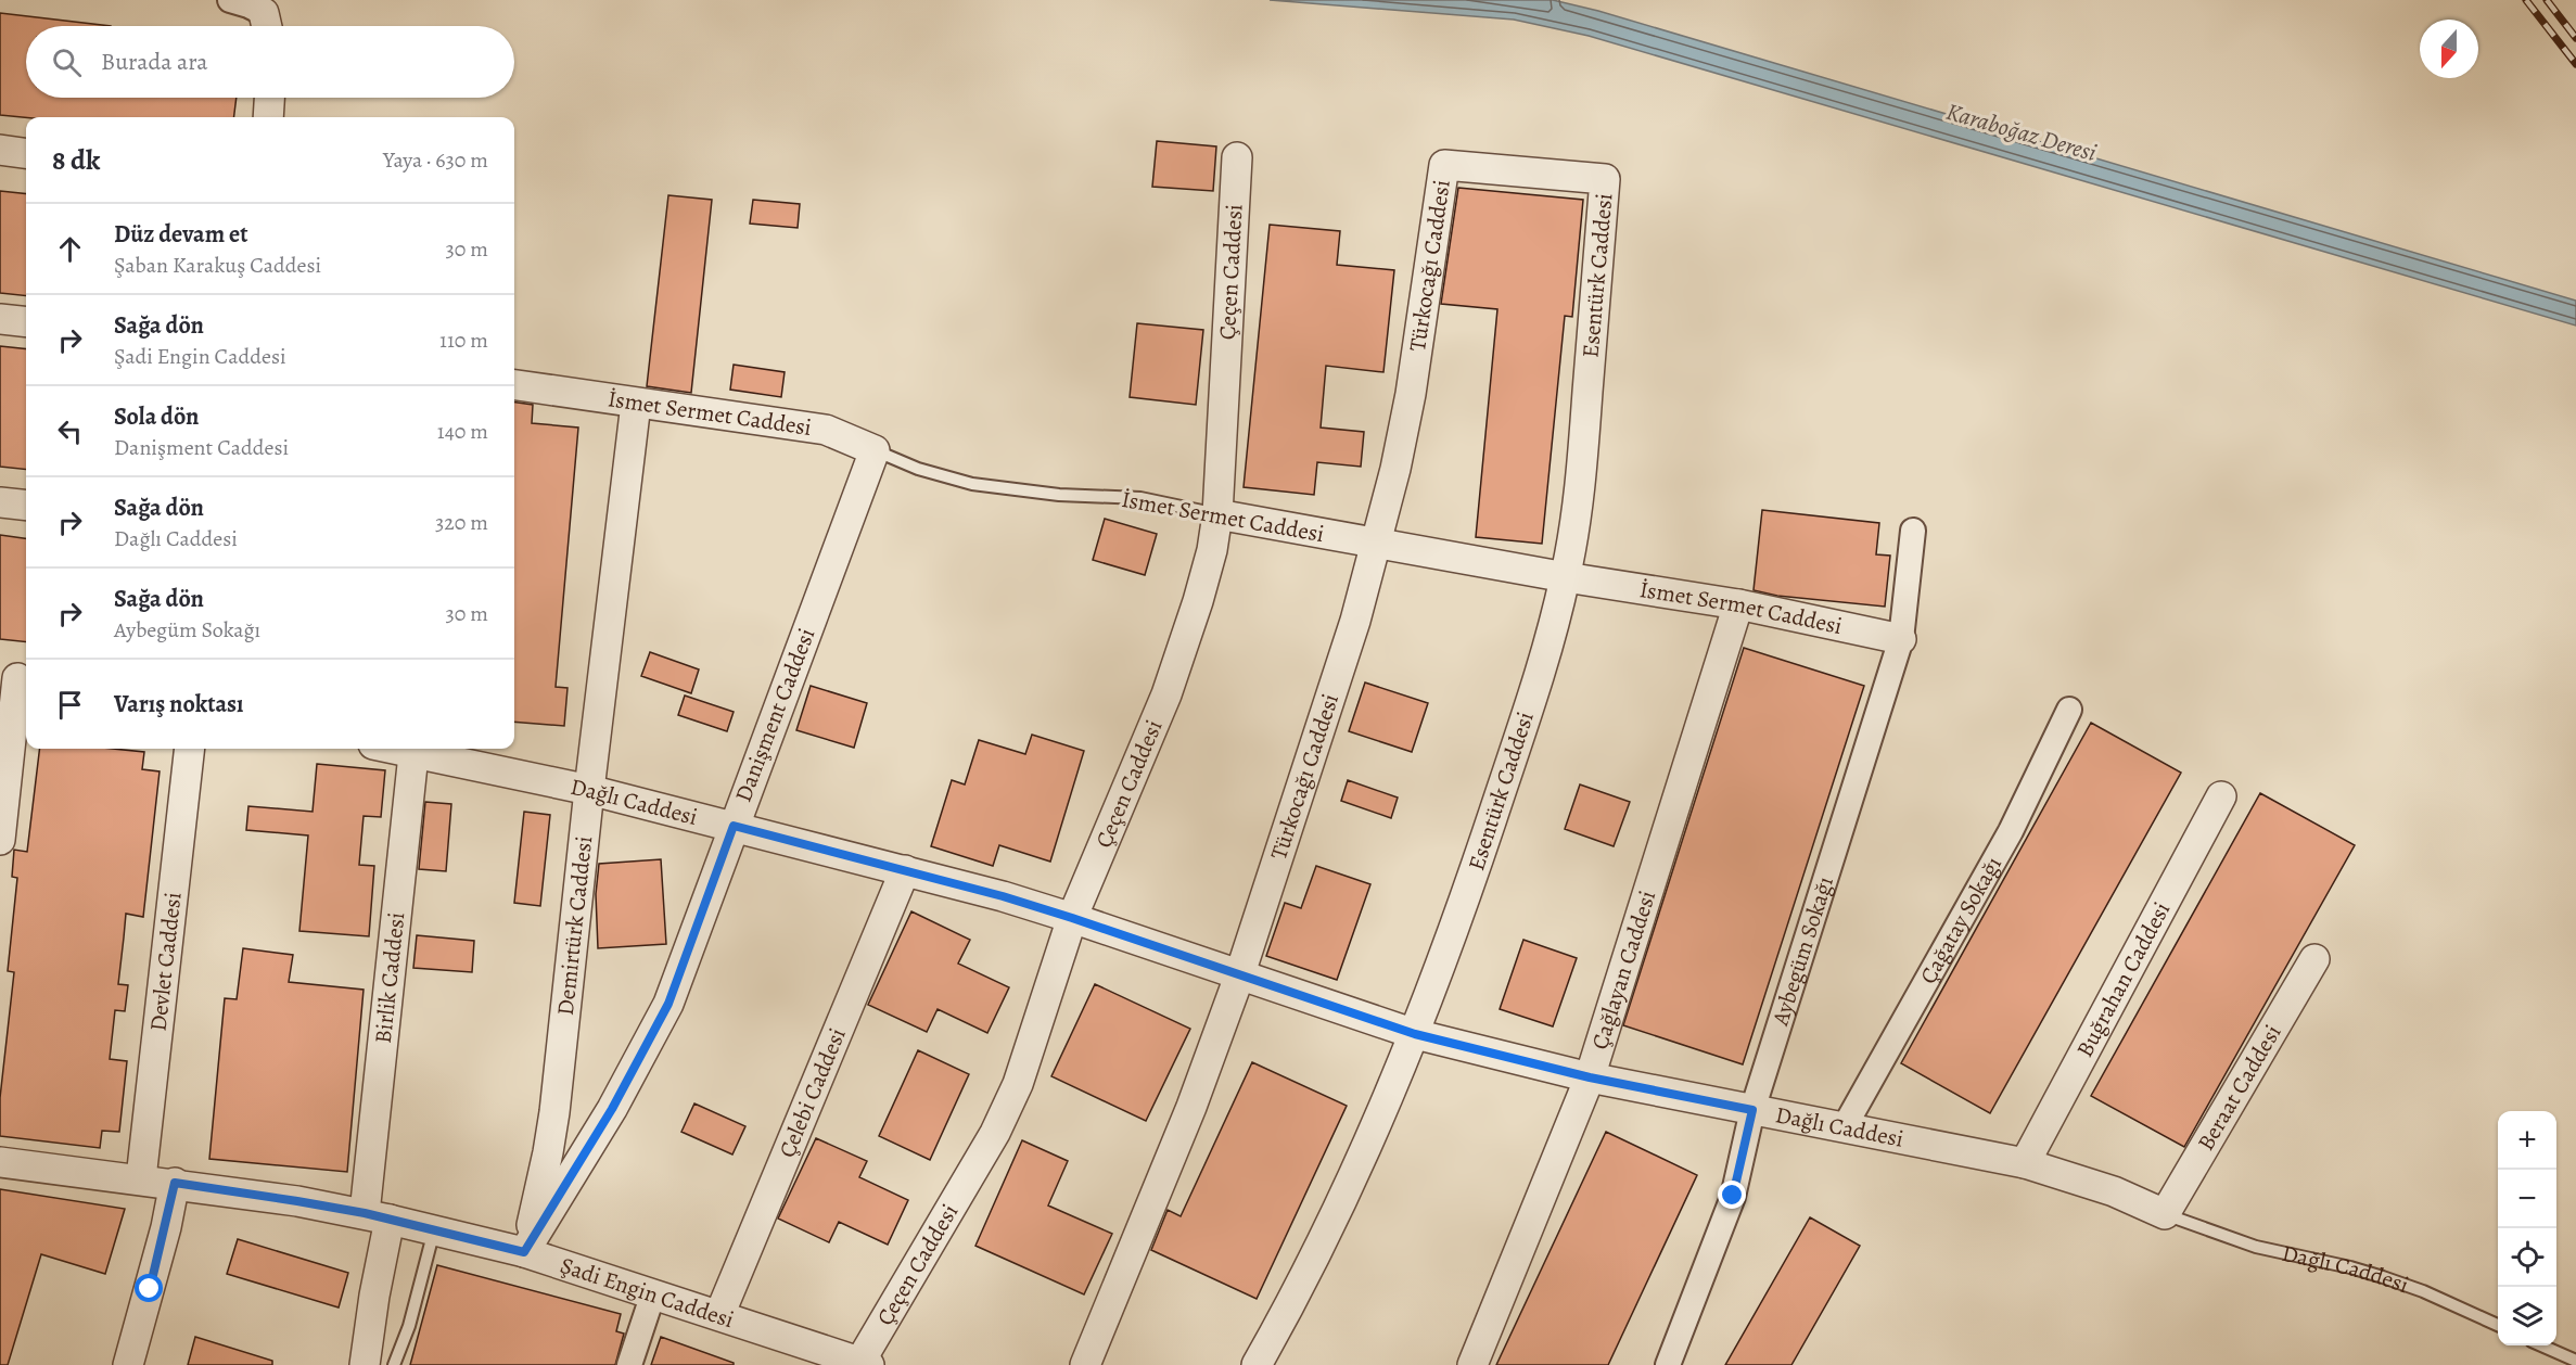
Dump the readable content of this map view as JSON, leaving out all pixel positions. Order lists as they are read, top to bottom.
{
  "streets": {
    "street": [
      "Türkocağı Caddesi",
      "Çeçen Caddesi",
      "Esentürk Caddesi",
      "İsmet Sermet Caddesi",
      "Danişment Caddesi",
      "Dağlı Caddesi",
      "Çağatay Sokağı",
      "Demirtürk Caddesi",
      "Aybegüm Sokağı",
      "Devlet Caddesi",
      "Çağlayan Caddesi",
      "Birlik Caddesi",
      "Buğrahan Caddesi",
      "Beraat Caddesi",
      "Çelebi Caddesi",
      "Şadi Engin Caddesi"
    ]
  },
  "crossings": [
    ["Türkocağı Caddesi", "Esentürk Caddesi"],
    ["Türkocağı Caddesi", "İsmet Sermet Caddesi"],
    ["Türkocağı Caddesi", "Dağlı Caddesi"],
    ["Çeçen Caddesi", "İsmet Sermet Caddesi"],
    ["Çeçen Caddesi", "Dağlı Caddesi"],
    ["Çeçen Caddesi", "Şadi Engin Caddesi"],
    ["Esentürk Caddesi", "İsmet Sermet Caddesi"],
    ["Esentürk Caddesi", "Dağlı Caddesi"],
    ["İsmet Sermet Caddesi", "Danişment Caddesi"],
    ["İsmet Sermet Caddesi", "Demirtürk Caddesi"],
    ["İsmet Sermet Caddesi", "Aybegüm Sokağı"],
    ["İsmet Sermet Caddesi", "Çağlayan Caddesi"],
    ["Danişment Caddesi", "Dağlı Caddesi"],
    ["Danişment Caddesi", "Demirtürk Caddesi"],
    ["Danişment Caddesi", "Şadi Engin Caddesi"],
    ["Dağlı Caddesi", "Çağatay Sokağı"],
    ["Dağlı Caddesi", "Demirtürk Caddesi"],
    ["Dağlı Caddesi", "Aybegüm Sokağı"],
    ["Dağlı Caddesi", "Çağlayan Caddesi"],
    ["Dağlı Caddesi", "Birlik Caddesi"],
    ["Dağlı Caddesi", "Buğrahan Caddesi"],
    ["Dağlı Caddesi", "Beraat Caddesi"],
    ["Dağlı Caddesi", "Çelebi Caddesi"],
    ["Demirtürk Caddesi", "Şadi Engin Caddesi"],
    ["Devlet Caddesi", "Şadi Engin Caddesi"],
    ["Birlik Caddesi", "Şadi Engin Caddesi"],
    ["Çelebi Caddesi", "Şadi Engin Caddesi"]
  ],
  "water": ["Karaboğaz Deresi"],
  "north": "bottom",
  "page": {
    "search": "Burada ara",
    "heading": ["8 dk", "Yaya · 630 m"],
    "list": [
      ["Düz devam et", "Şaban Karakuş Caddesi", "30 m"],
      ["Sağa dön", "Şadi Engin Caddesi", "110 m"],
      ["Sola dön", "Danişment Caddesi", "140 m"],
      ["Sağa dön", "Dağlı Caddesi", "320 m"],
      ["Sağa dön", "Aybegüm Sokağı", "30 m"],
      "Varış noktası"
    ],
    "map_buttons": ["+", "−"]
  }
}
